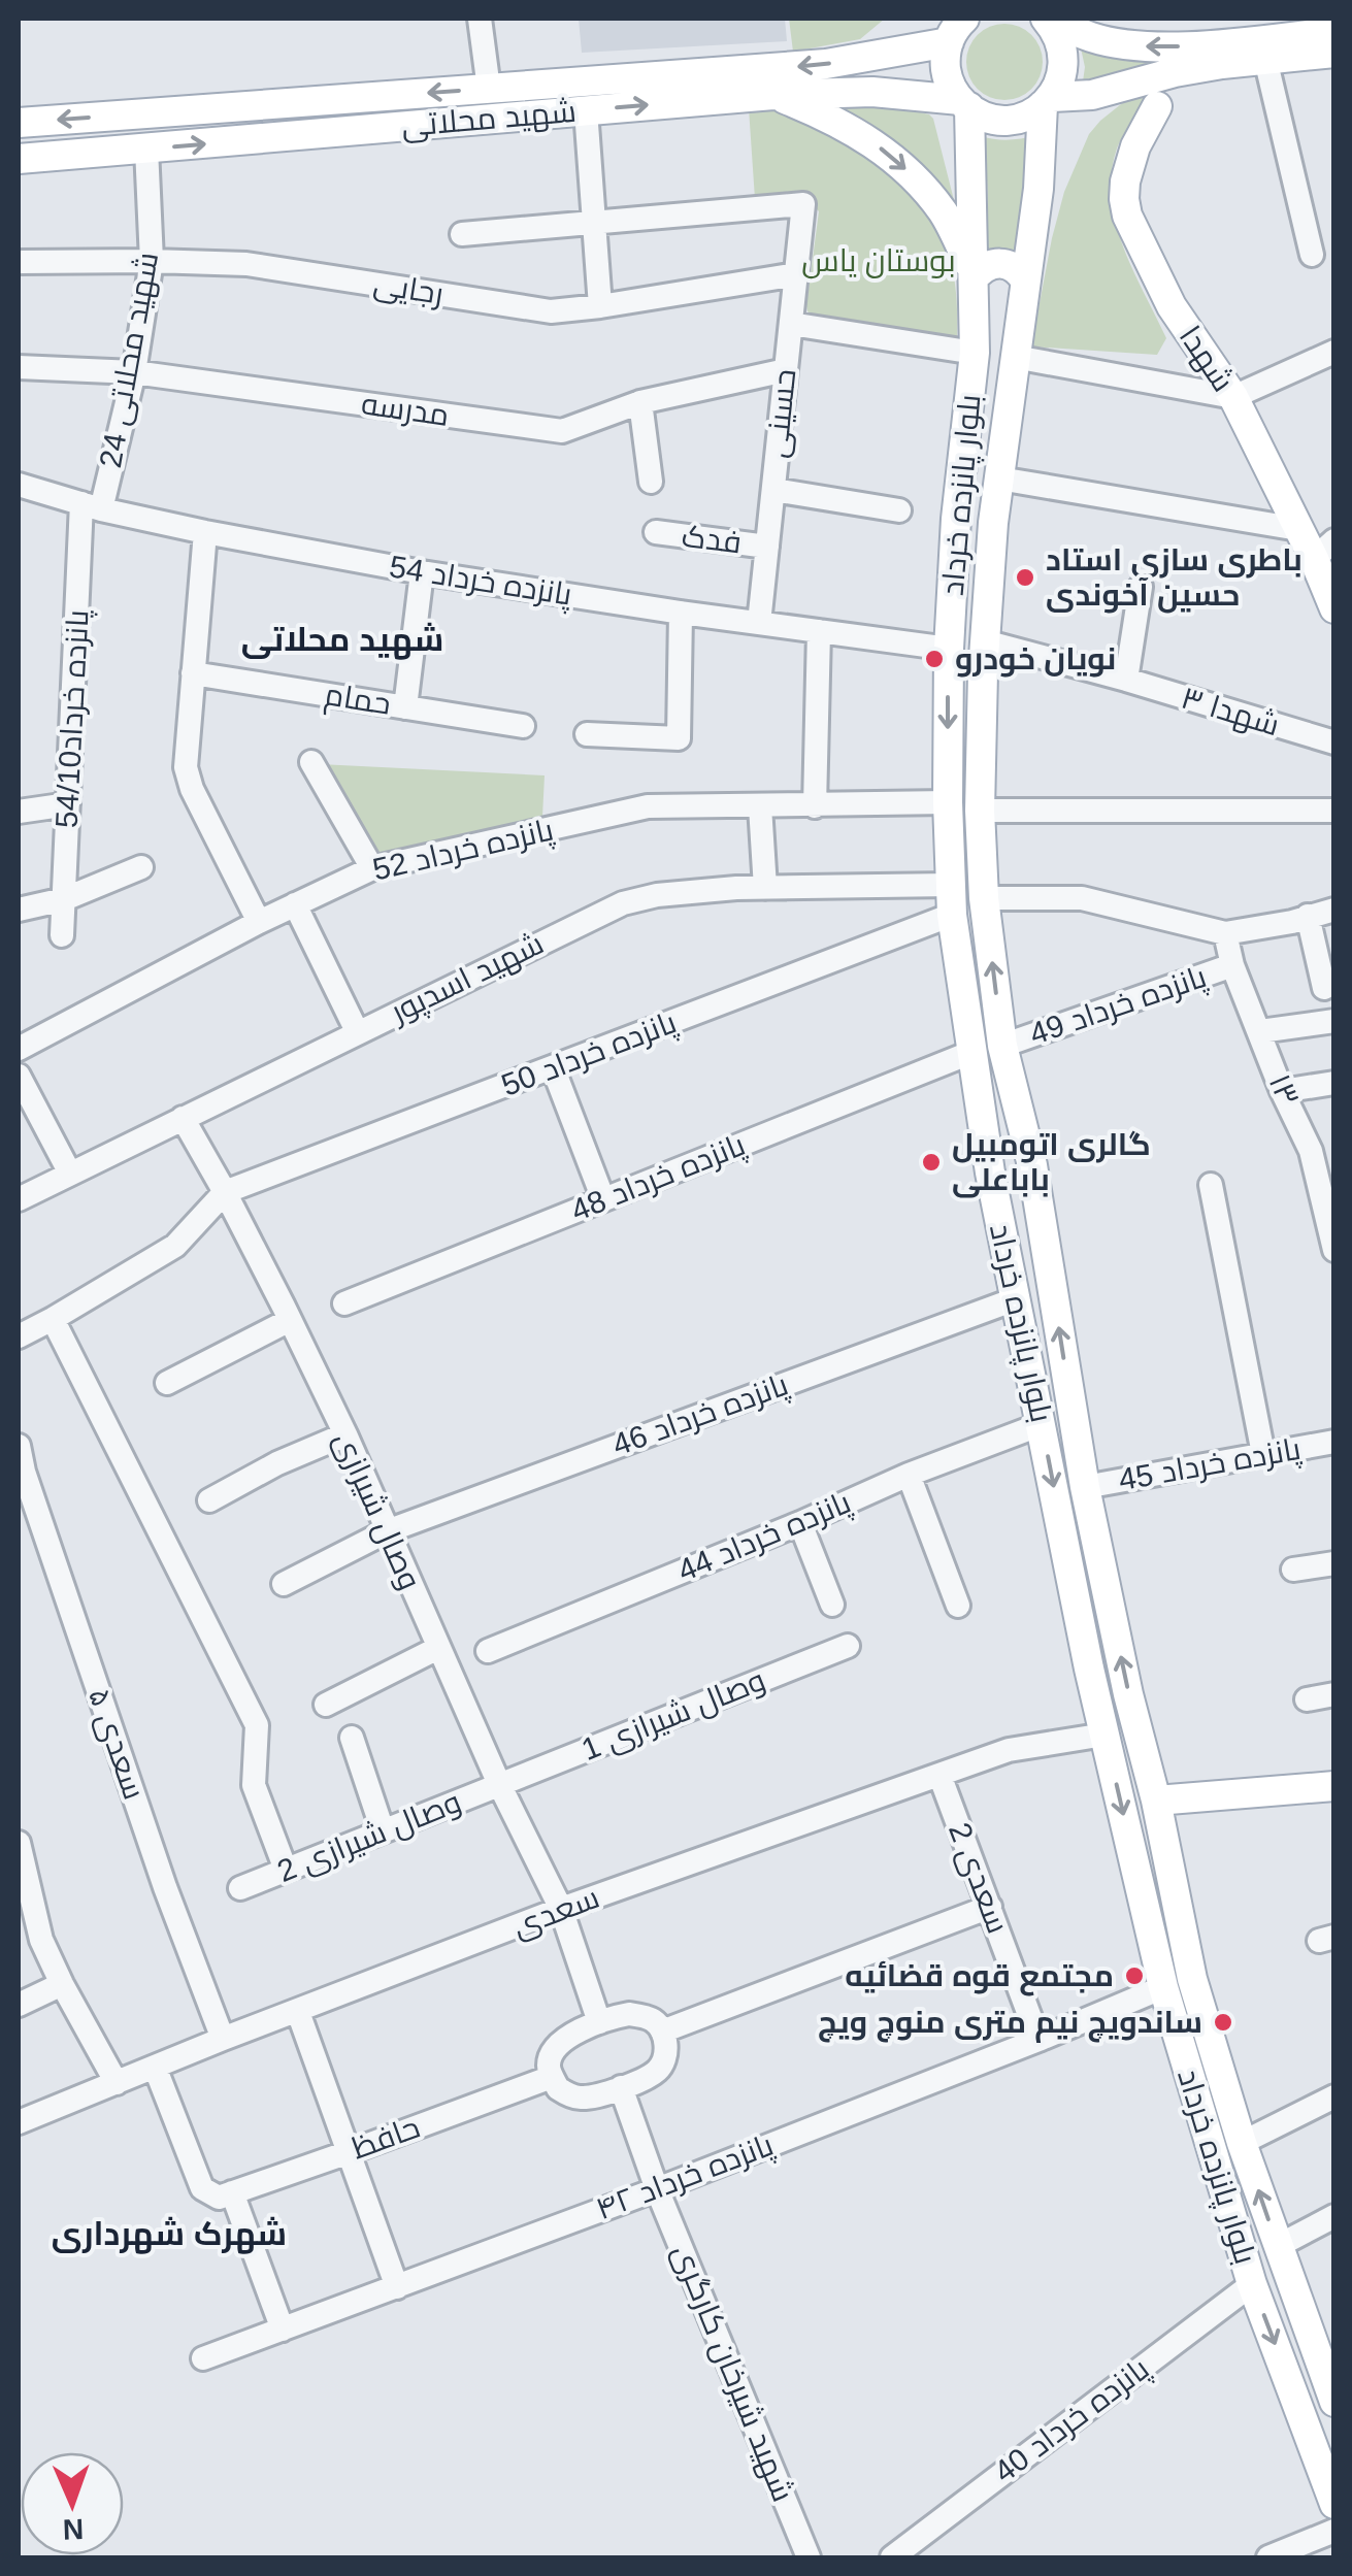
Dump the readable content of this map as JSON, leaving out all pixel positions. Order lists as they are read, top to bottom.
{
  "streets": {
    "main road": ["شهید محلاتی", "شهدا", "بلوار پانزده خرداد"],
    "street": [
      "رجایی",
      "شهید محلاتی 24",
      "مدرسه",
      "حسینی",
      "فدک",
      "پانزده خرداد 54",
      "حمام",
      "شهدا ۳",
      "پانزده خرداد54/10",
      "پانزده خرداد 52",
      "شهید اسدپور",
      "پانزده خرداد 49",
      "پانزده خرداد 50",
      "۱۳",
      "پانزده خرداد 48",
      "پانزده خرداد 46",
      "پانزده خرداد 45",
      "وصال شیرازی",
      "پانزده خرداد 44",
      "وصال شیرازی 1",
      "سعدی ۵",
      "وصال شیرازی 2",
      "سعدی 2",
      "سعدی",
      "حافظ",
      "پانزده خرداد ۴۲",
      "شهید شیرخان کارگری",
      "پانزده خرداد 40"
    ]
  },
  "crossings": [
    ["شهید محلاتی", "شهید محلاتی 24"],
    ["شهید محلاتی", "بلوار پانزده خرداد"],
    ["رجایی", "شهید محلاتی 24"],
    ["رجایی", "حسینی"],
    ["شهید محلاتی 24", "مدرسه"],
    ["شهید محلاتی 24", "پانزده خرداد 54"],
    ["شهید محلاتی 24", "پانزده خرداد54/10"],
    ["مدرسه", "حسینی"],
    ["حسینی", "فدک"],
    ["حسینی", "پانزده خرداد 54"],
    ["بلوار پانزده خرداد", "پانزده خرداد 54"],
    ["بلوار پانزده خرداد", "شهدا ۳"],
    ["بلوار پانزده خرداد", "پانزده خرداد 52"],
    ["بلوار پانزده خرداد", "شهید اسدپور"],
    ["بلوار پانزده خرداد", "پانزده خرداد 49"],
    ["بلوار پانزده خرداد", "پانزده خرداد 50"],
    ["بلوار پانزده خرداد", "پانزده خرداد 48"],
    ["بلوار پانزده خرداد", "پانزده خرداد 46"],
    ["بلوار پانزده خرداد", "پانزده خرداد 45"],
    ["بلوار پانزده خرداد", "پانزده خرداد 44"],
    ["بلوار پانزده خرداد", "سعدی"],
    ["بلوار پانزده خرداد", "پانزده خرداد ۴۲"],
    ["بلوار پانزده خرداد", "پانزده خرداد 40"],
    ["پانزده خرداد 54", "پانزده خرداد54/10"],
    ["شهید اسدپور", "وصال شیرازی"],
    ["پانزده خرداد 49", "۱۳"],
    ["پانزده خرداد 50", "وصال شیرازی"],
    ["پانزده خرداد 46", "وصال شیرازی"],
    ["وصال شیرازی", "وصال شیرازی 1"],
    ["وصال شیرازی", "وصال شیرازی 2"],
    ["وصال شیرازی", "سعدی"],
    ["وصال شیرازی", "حافظ"],
    ["وصال شیرازی", "شهید شیرخان کارگری"],
    ["وصال شیرازی 1", "وصال شیرازی 2"],
    ["سعدی ۵", "سعدی"],
    ["سعدی 2", "سعدی"],
    ["سعدی 2", "پانزده خرداد ۴۲"],
    ["حافظ", "شهید شیرخان کارگری"],
    ["پانزده خرداد ۴۲", "شهید شیرخان کارگری"]
  ],
  "districts": ["شهید محلاتی", "شهرک شهرداری"],
  "parks": ["بوستان یاس"],
  "places": [
    "باطری سازی استاد حسین آخوندی",
    "نویان خودرو",
    "گالری اتومبیل باباعلی",
    "مجتمع قوه قضائیه",
    "ساندویچ نیم متری منوچ ویچ"
  ],
  "north": "bottom"
}
